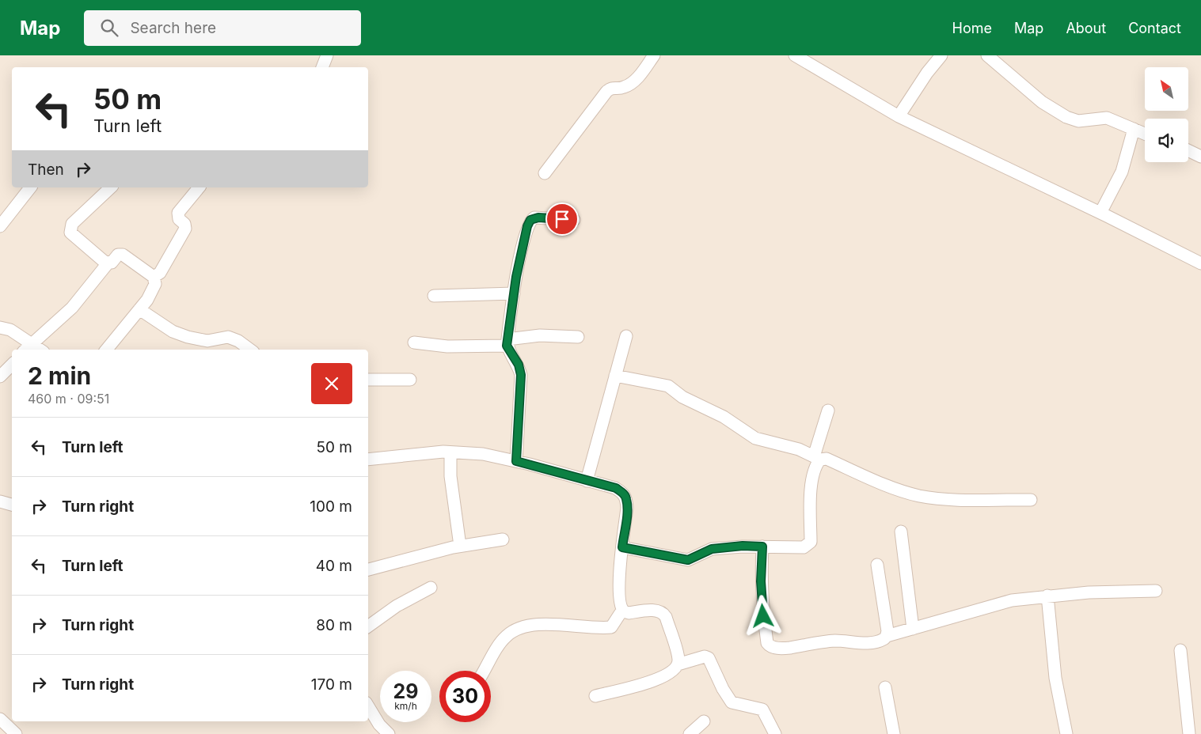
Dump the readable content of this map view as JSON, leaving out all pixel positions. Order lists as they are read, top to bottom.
{
  "north": "top left",
  "page": {
    "header": "Map",
    "search": "Search here",
    "nav": [
      "Home",
      "Map",
      "About",
      "Contact"
    ],
    "turn": ["50 m", "Turn left"],
    "then": "Then",
    "heading": ["2 min", "460 m · 09:51"],
    "list": [
      {
        "name": "Turn left",
        "value": "50 m"
      },
      {
        "name": "Turn right",
        "value": "100 m"
      },
      {
        "name": "Turn left",
        "value": "40 m"
      },
      {
        "name": "Turn right",
        "value": "80 m"
      },
      {
        "name": "Turn right",
        "value": "170 m"
      }
    ],
    "speed": "29 km/h",
    "limit": "30"
  }
}
